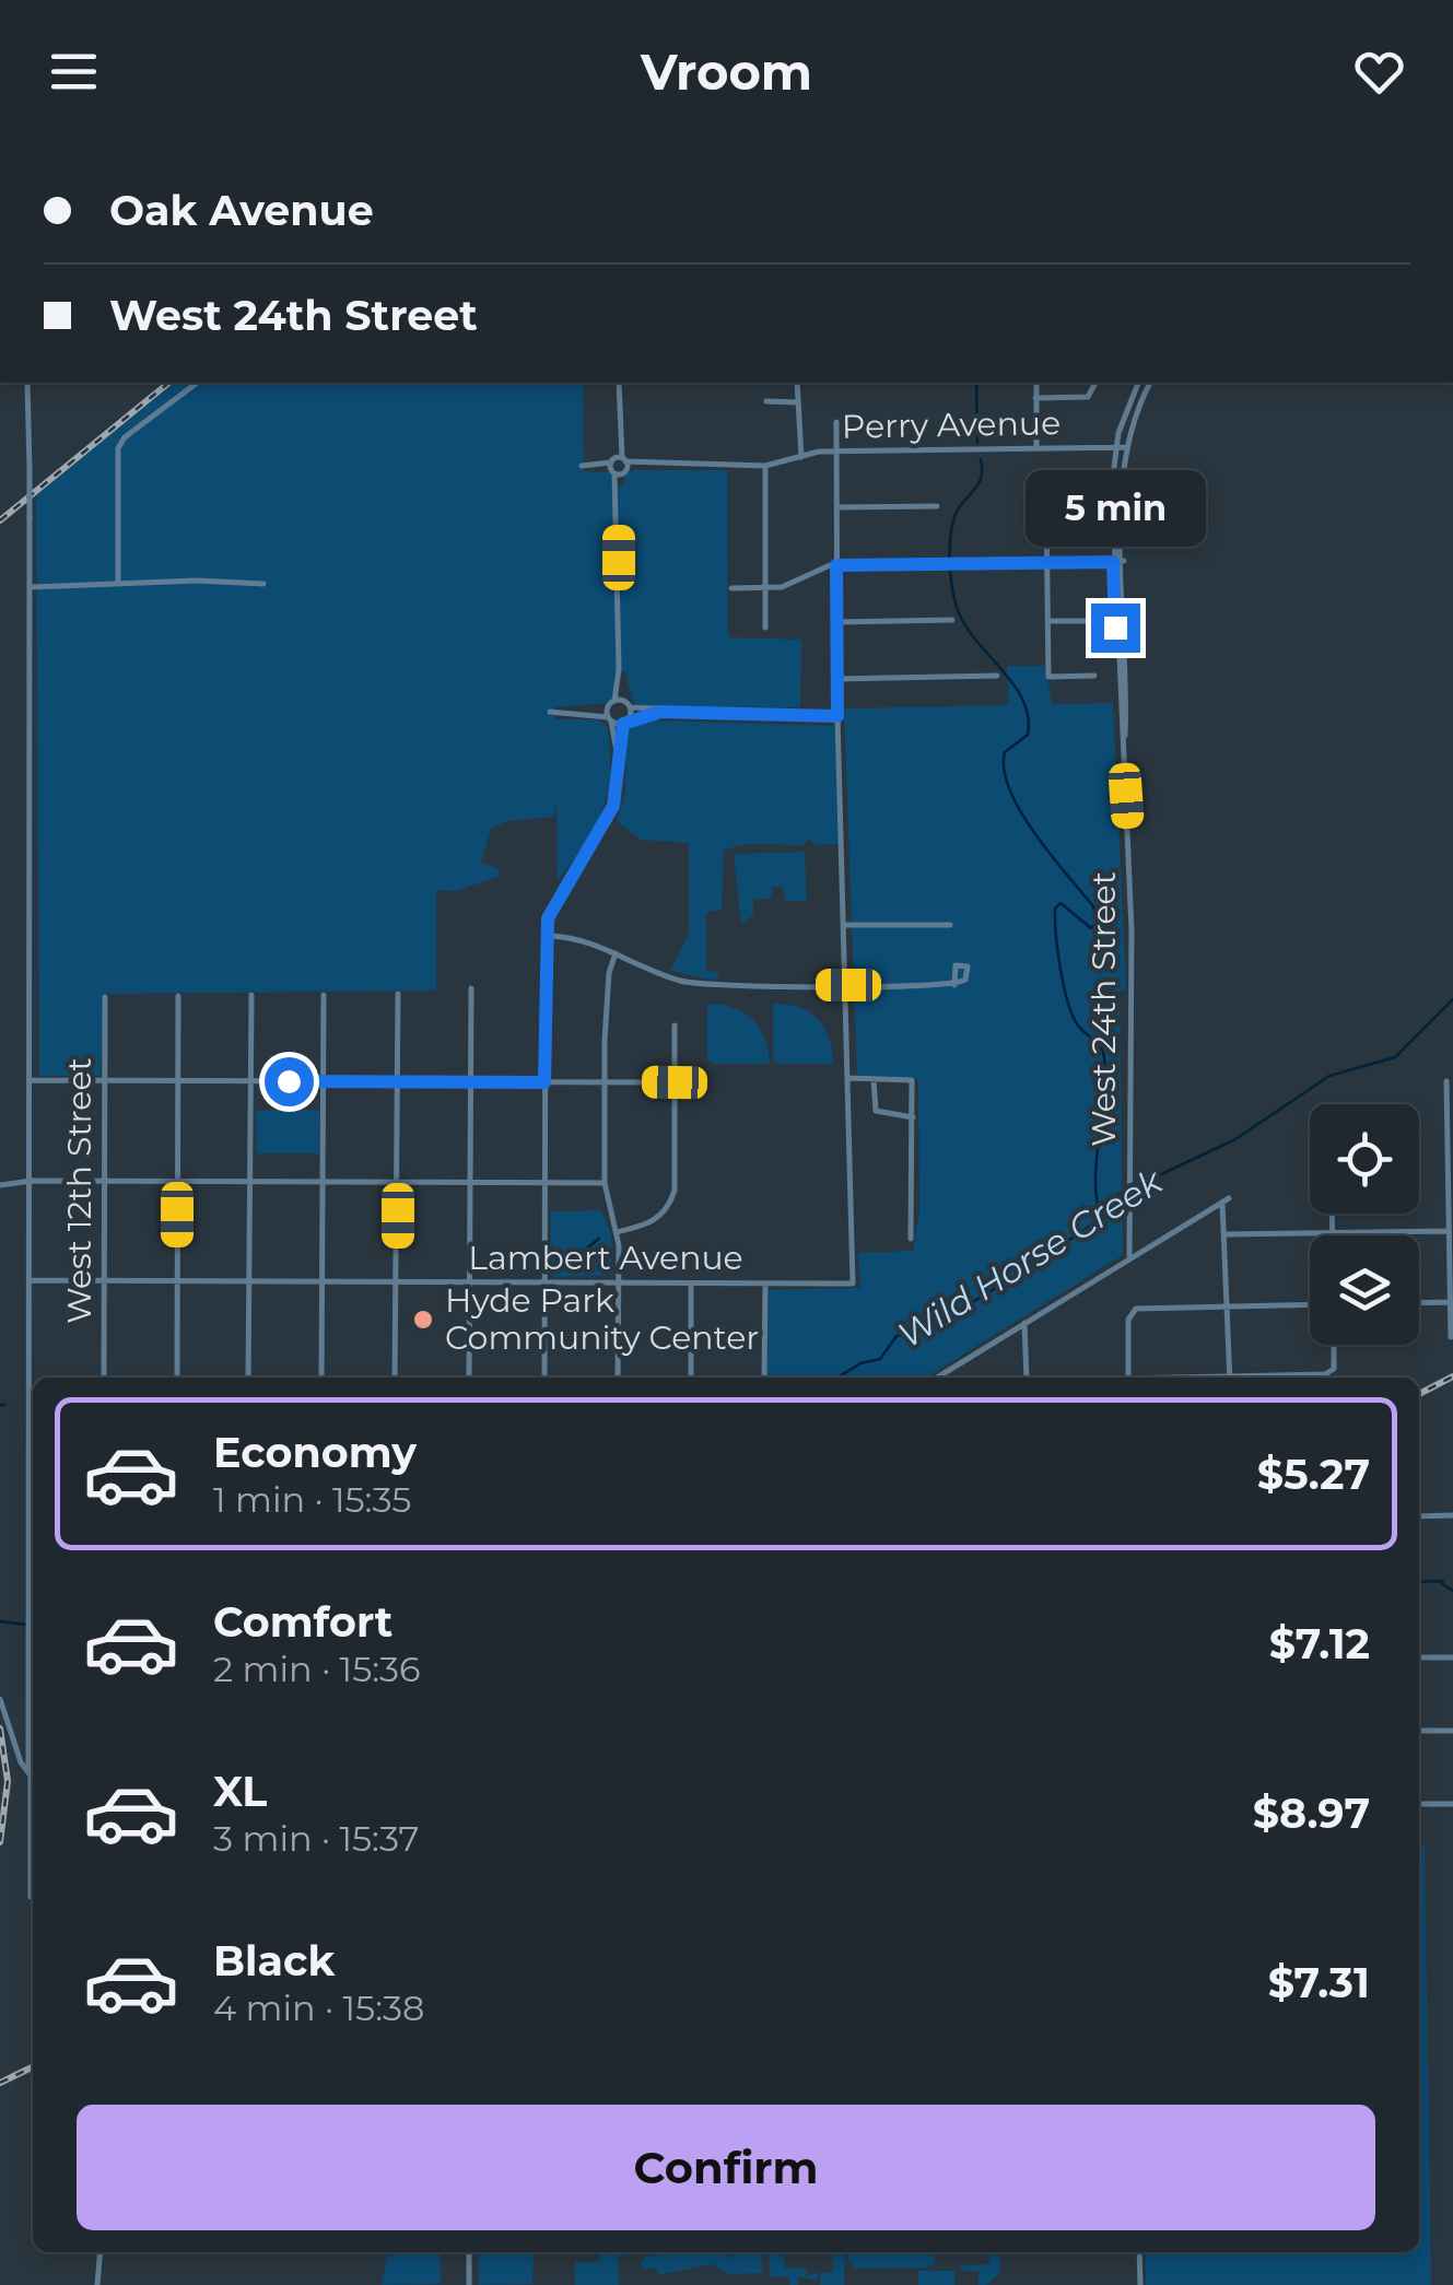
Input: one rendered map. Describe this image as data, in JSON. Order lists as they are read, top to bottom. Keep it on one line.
{"streets":{"street":["Perry Avenue","West 24th Street","West 12th Street","Lambert Avenue"]},"crossings":[["Perry Avenue","West 24th Street"],["West 12th Street","Lambert Avenue"]],"water":["Wild Horse Creek"],"places":["Hyde Park Community Center"],"page":{"header":"Vroom","banner":["Oak Avenue","West 24th Street"],"bubble":"5 min","list":[{"name":"Economy","note":"1 min · 15:35","value":"$5.27"},{"name":"Comfort","note":"2 min · 15:36","value":"$7.12"},{"name":"XL","note":"3 min · 15:37","value":"$8.97"},{"name":"Black","note":"4 min · 15:38","value":"$7.31"}],"buttons":"Confirm"}}
